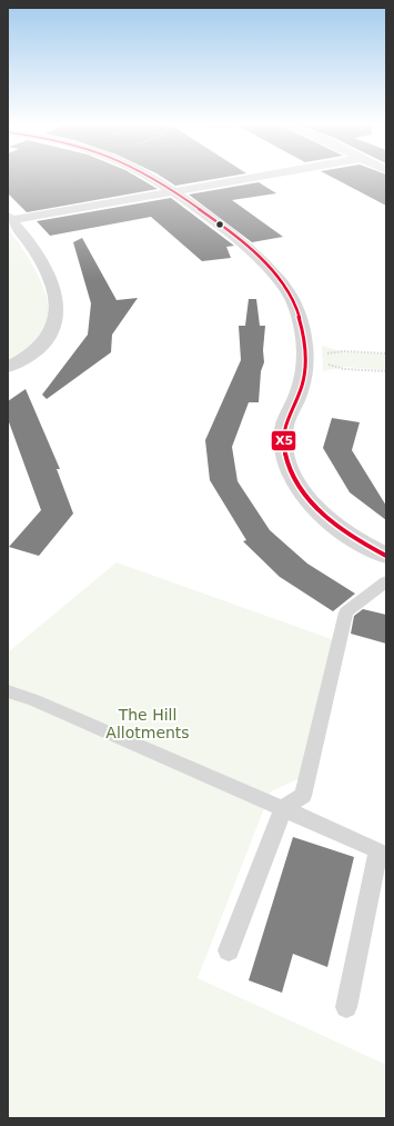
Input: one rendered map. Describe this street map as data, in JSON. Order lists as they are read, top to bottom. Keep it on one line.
{"parks":["The Hill Allotments"],"lines":["transit line X5"]}
